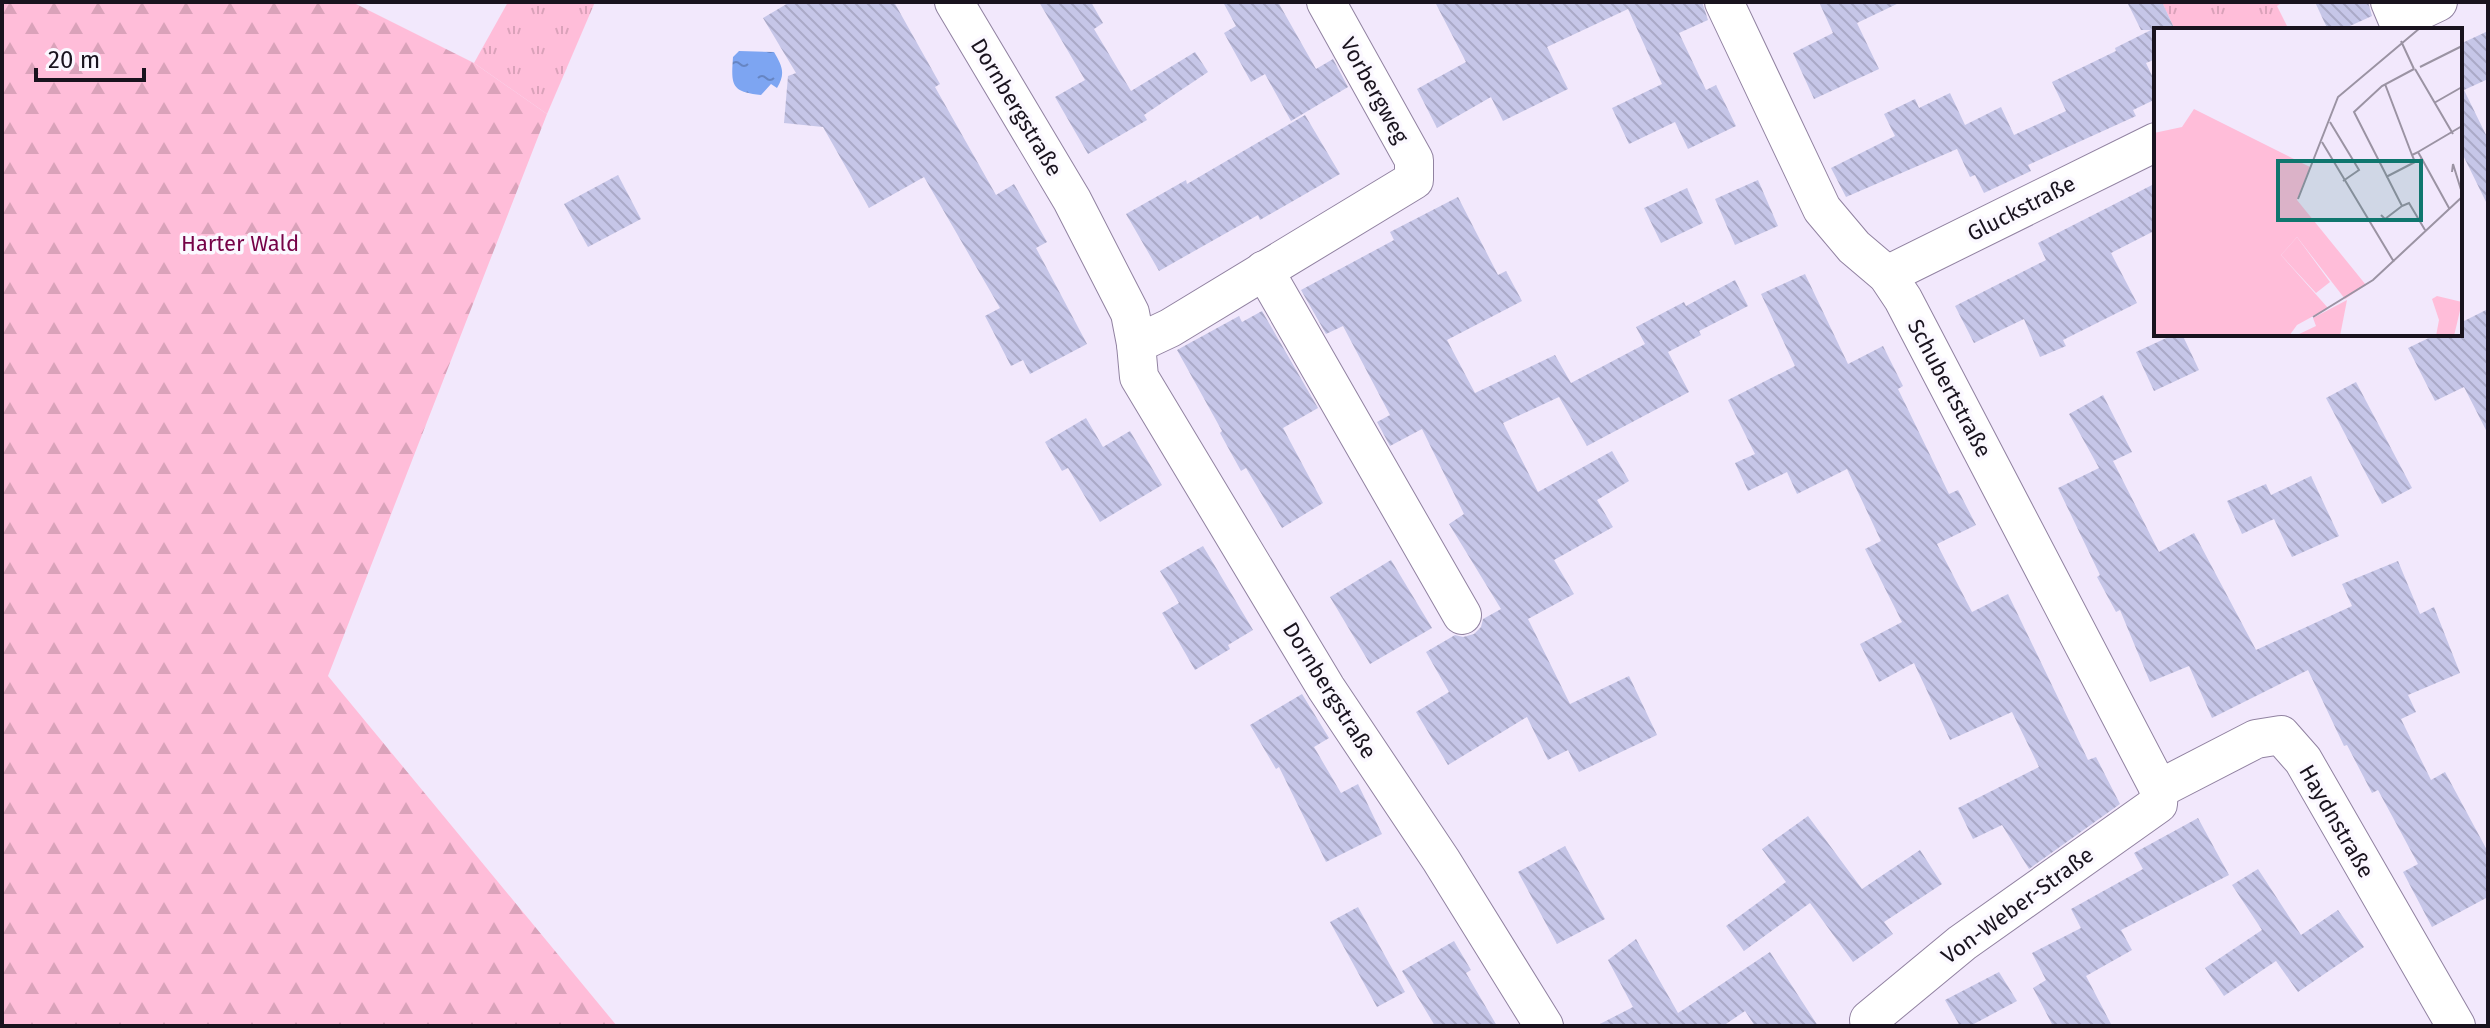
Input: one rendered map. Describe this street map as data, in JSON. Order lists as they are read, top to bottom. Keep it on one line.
{"streets":{"street":["Vorbergweg","Dornbergstraße","Gluckstraße","Schubertstraße","Haydnstraße","Von-Weber-Straße"]},"crossings":[["Gluckstraße","Schubertstraße"],["Schubertstraße","Haydnstraße"],["Schubertstraße","Von-Weber-Straße"],["Haydnstraße","Von-Weber-Straße"]],"parks":["Harter Wald"],"scale_bar":"20 m"}
